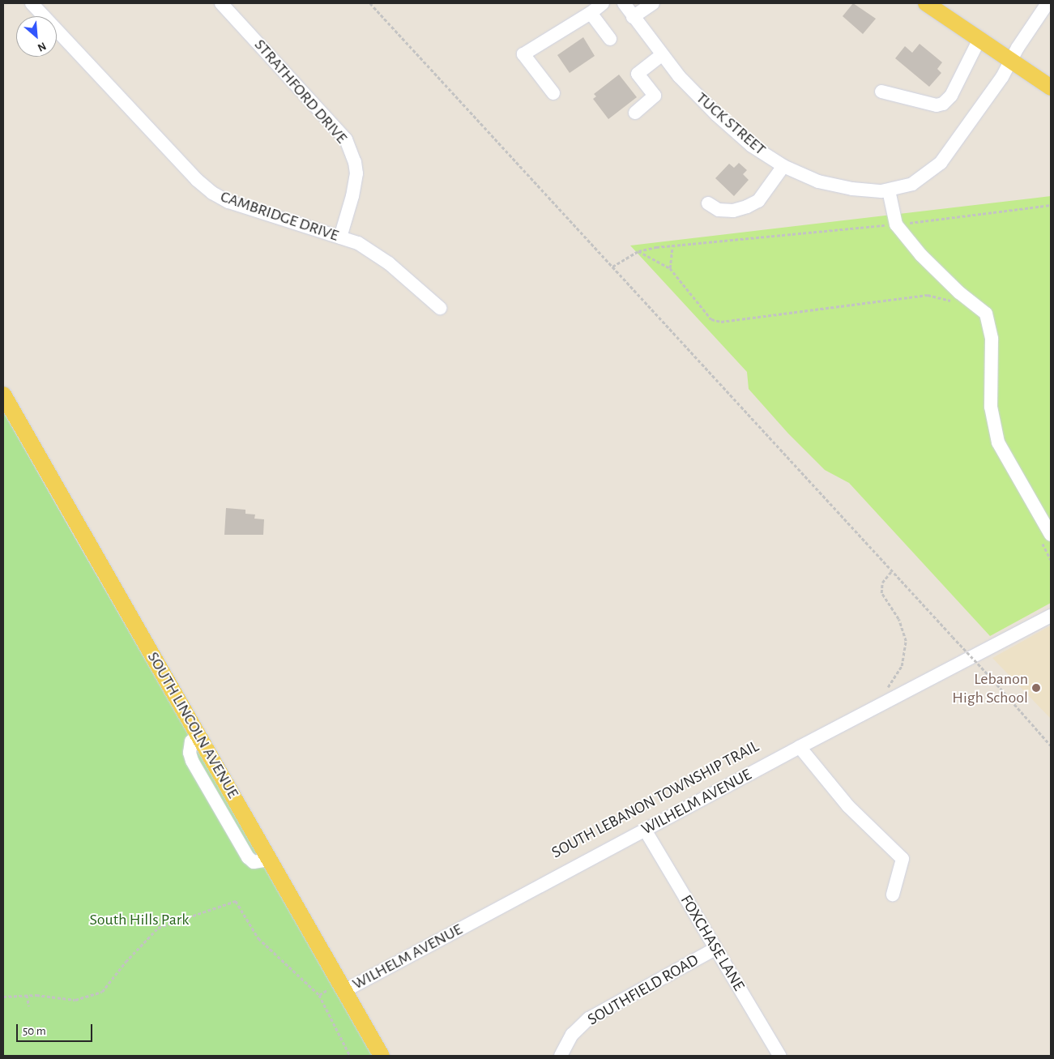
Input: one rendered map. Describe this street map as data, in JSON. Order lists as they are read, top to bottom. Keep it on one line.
{"streets":{"main road":["SOUTH LINCOLN AVENUE"],"street":["STRATHFORD DRIVE","TUCK STREET","CAMBRIDGE DRIVE","WILHELM AVENUE","FOXCHASE LANE","SOUTHFIELD ROAD"]},"crossings":[["STRATHFORD DRIVE","CAMBRIDGE DRIVE"],["SOUTH LINCOLN AVENUE","WILHELM AVENUE"],["WILHELM AVENUE","FOXCHASE LANE"],["FOXCHASE LANE","SOUTHFIELD ROAD"]],"parks":["South Hills Park"],"places":["Lebanon High School"],"scale_bar":"50 m","north":"bottom right"}
